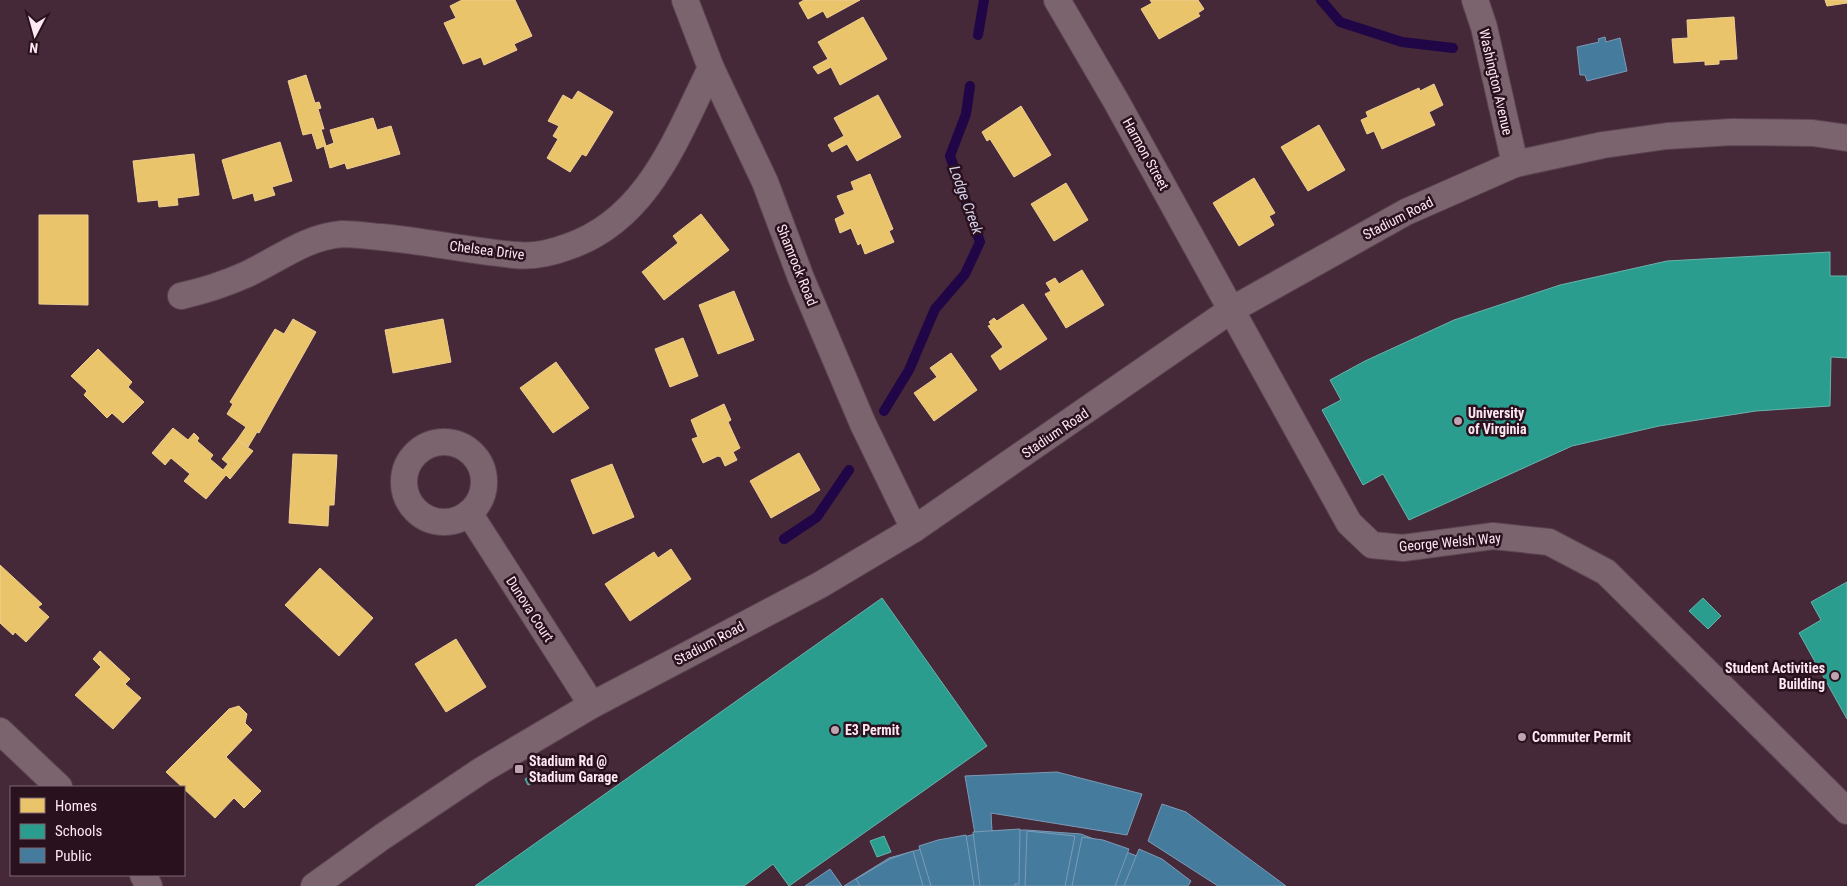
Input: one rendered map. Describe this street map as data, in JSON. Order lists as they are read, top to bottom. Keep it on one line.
{"streets":{"street":["Washington Avenue","Harmon Street","Stadium Road","Chelsea Drive","Shamrock Road","George Welsh Way","Dunova Court"]},"crossings":[["Washington Avenue","Stadium Road"],["Harmon Street","Stadium Road"],["Harmon Street","George Welsh Way"],["Stadium Road","Shamrock Road"],["Stadium Road","George Welsh Way"],["Stadium Road","Dunova Court"],["Chelsea Drive","Shamrock Road"]],"water":["Lodge Creek"],"places":{"other":["University of Virginia","Student Activities Building","E3 Permit","Commuter Permit"],"transit":["Stadium Rd @ Stadium Garage"]},"legend":["Homes","Schools","Public"],"north":"bottom"}
